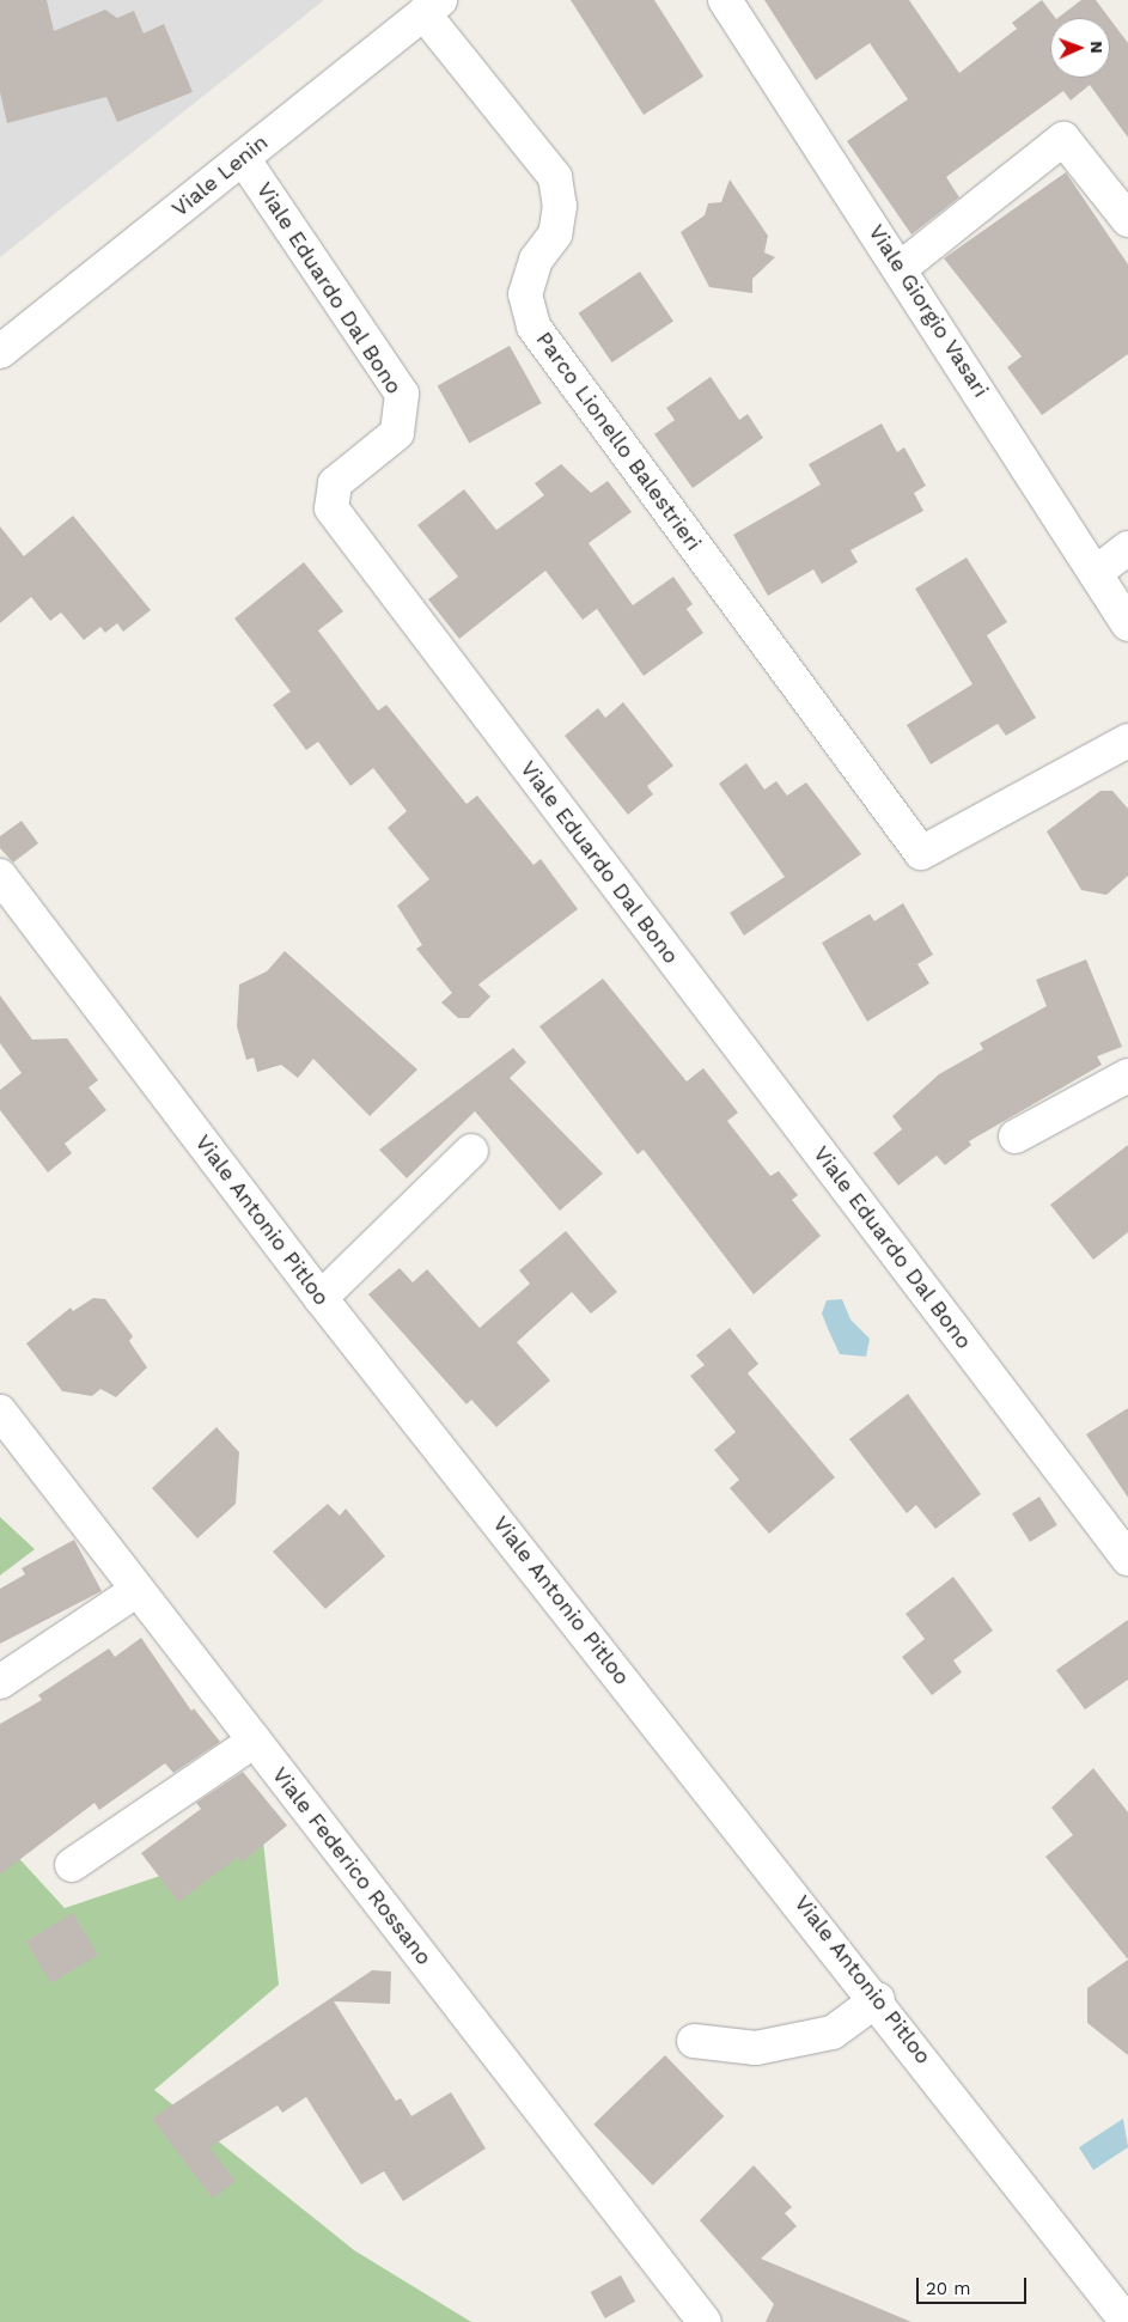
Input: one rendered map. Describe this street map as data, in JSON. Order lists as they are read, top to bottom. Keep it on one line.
{"streets":{"street":["Viale Lenin","Viale Eduardo Dal Bono","Viale Giorgio Vasari","Parco Lionello Balestrieri","Viale Antonio Pitloo","Viale Federico Rossano"]},"crossings":[["Viale Lenin","Viale Eduardo Dal Bono"],["Viale Lenin","Parco Lionello Balestrieri"]],"scale_bar":"20 m","north":"right"}
